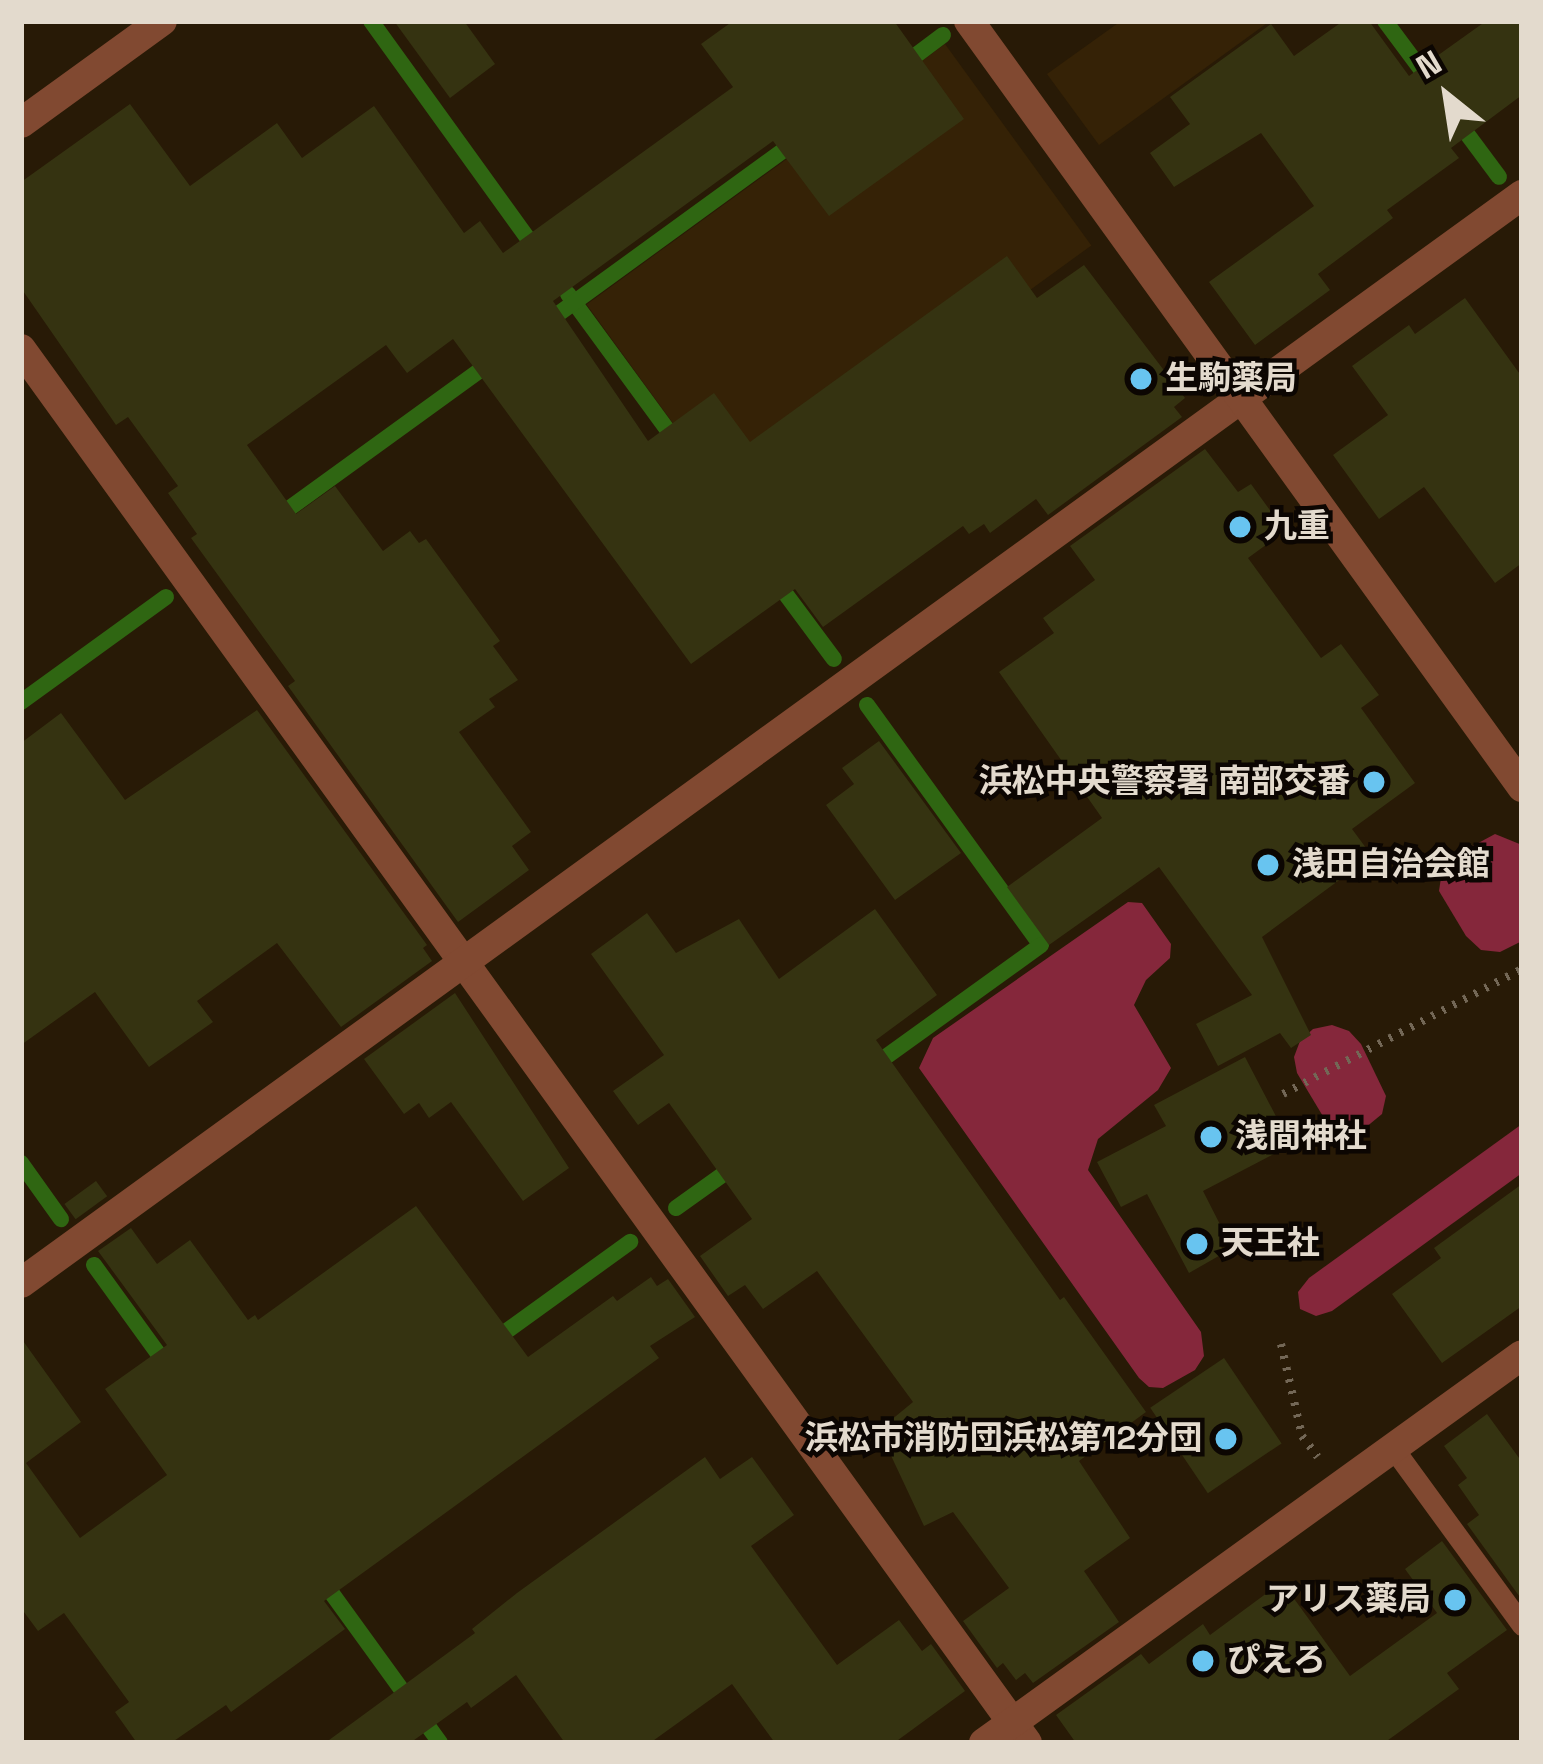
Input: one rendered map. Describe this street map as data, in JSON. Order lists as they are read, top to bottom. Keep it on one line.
{"places":["生駒薬局","九重","浜松中央警察署 南部交番","浅田自治会館","浅間神社","天王社","浜松市消防団浜松第12分団","アリス薬局","ぴえろ"],"north":"top left"}
